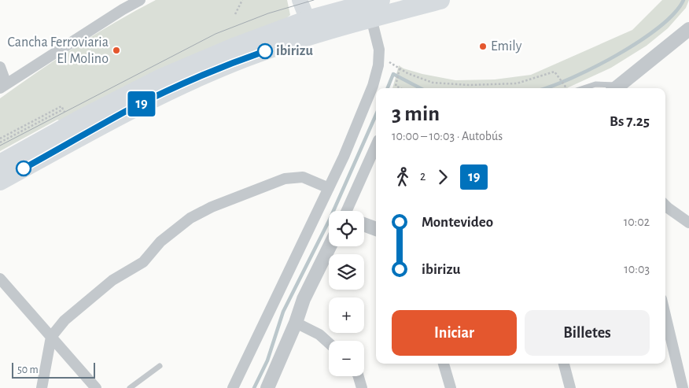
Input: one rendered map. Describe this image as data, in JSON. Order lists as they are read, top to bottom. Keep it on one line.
{"places":["Emily","Cancha Ferroviaria El Molino","ibirizu"],"lines":["bus line 19"],"scale_bar":"50 m","page":{"on_map":"19","heading":["3 min","10:00 – 10:03 · Autobús","Bs 7.25"],"legs":["2","19"],"list":[{"name":"Montevideo","value":"10:02"},{"name":"ibirizu","value":"10:03"}],"map_buttons":["+","−"],"buttons":["Iniciar","Billetes"],"scale":"50 m"}}
